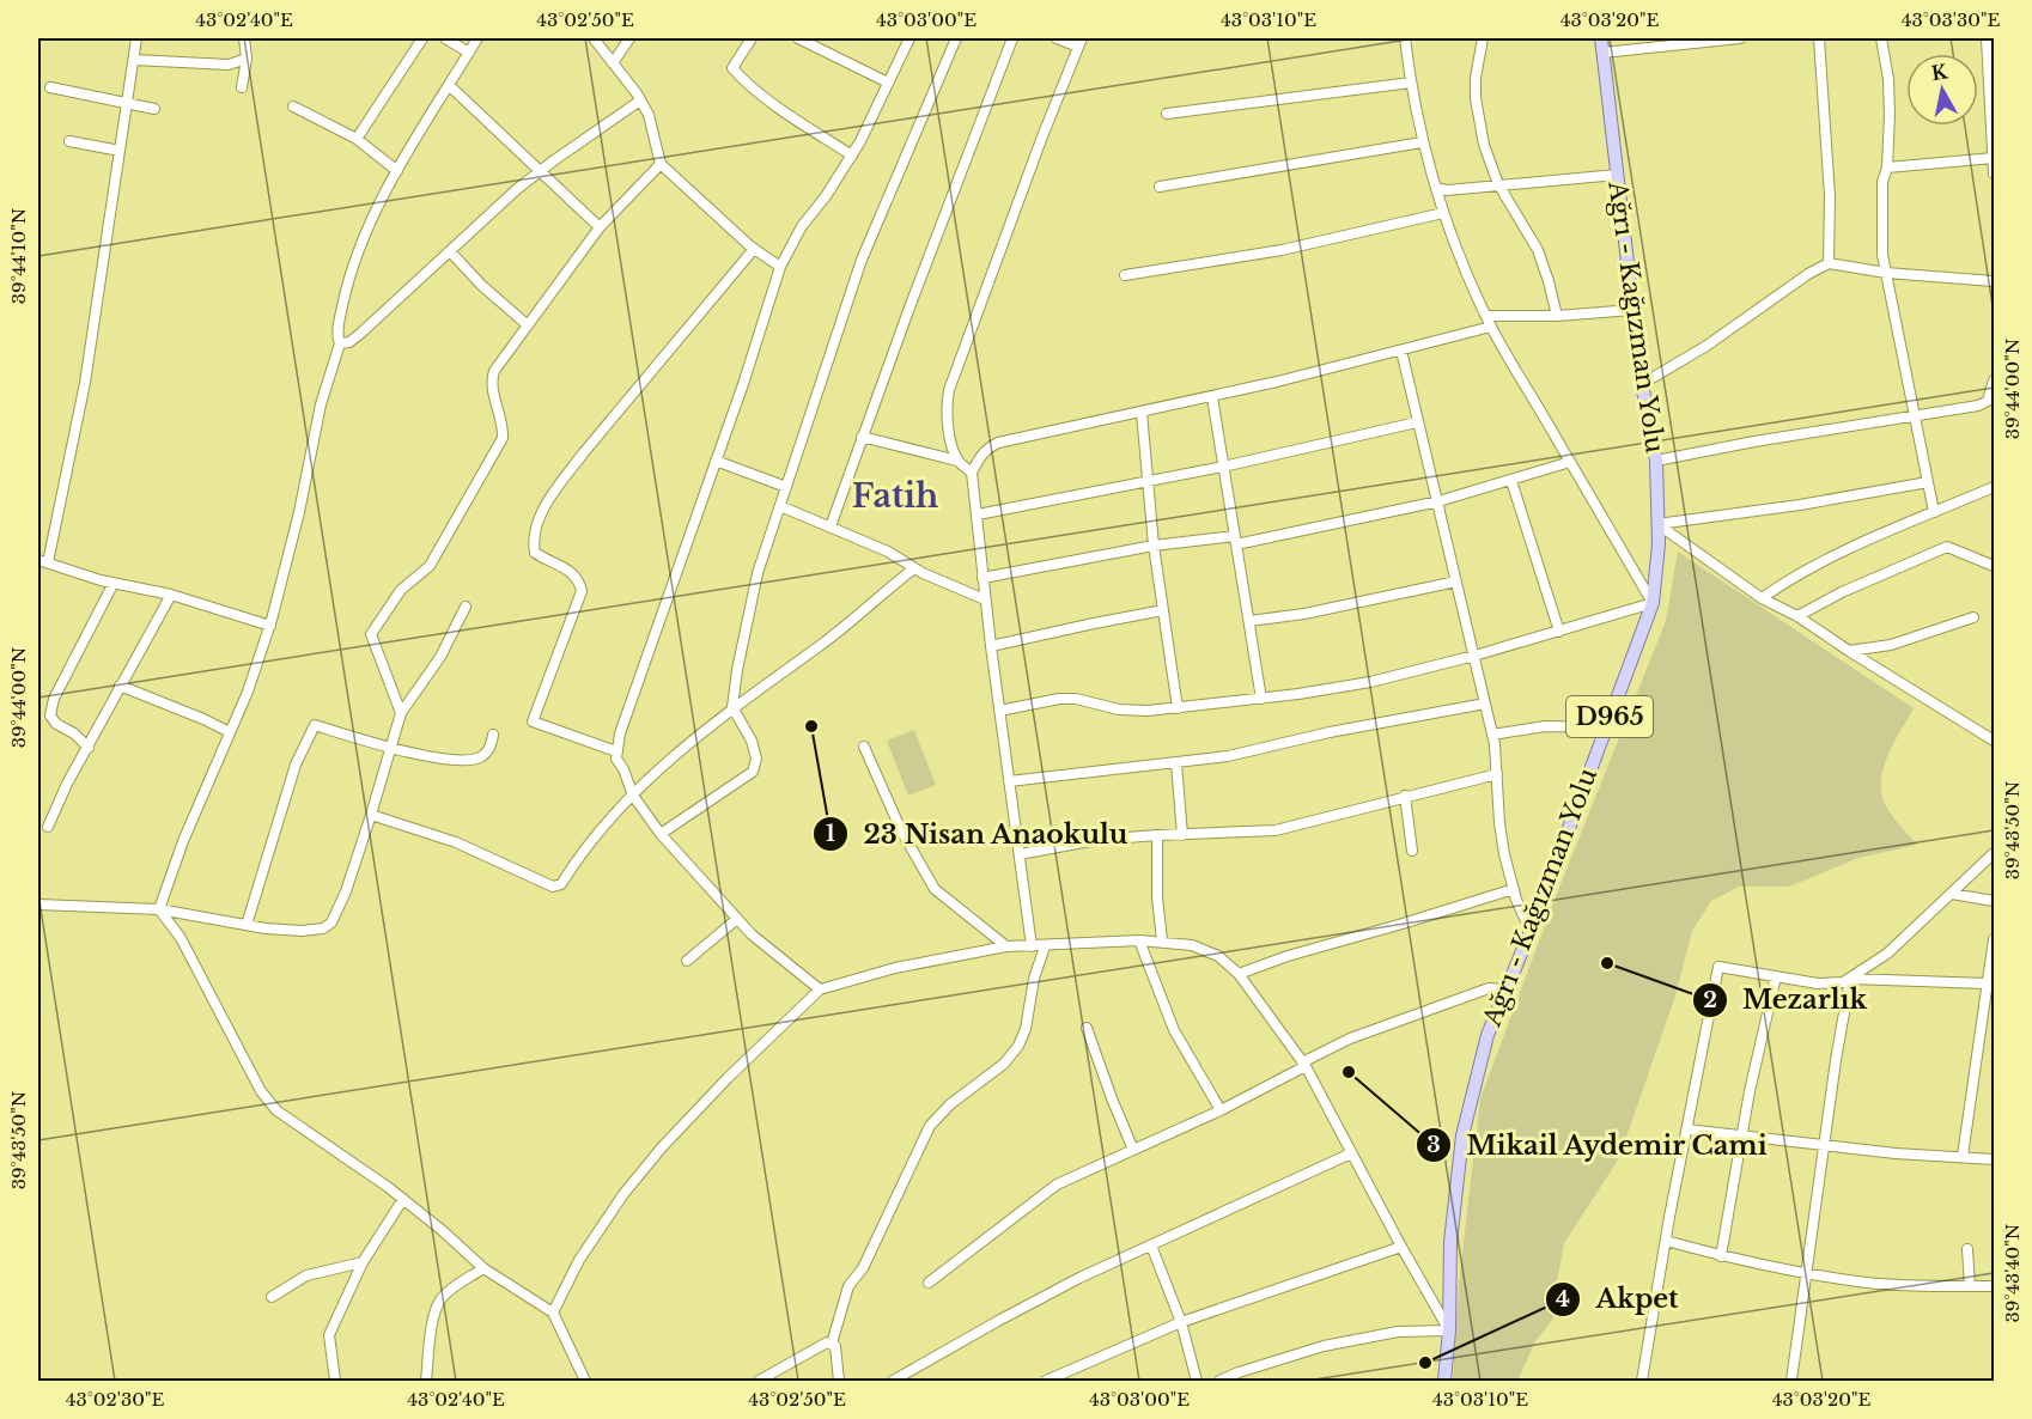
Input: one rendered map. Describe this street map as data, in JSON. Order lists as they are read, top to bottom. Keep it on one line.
{"streets":{"main road":["Ağrı - Kağızman Yolu","D965"]},"districts":["Fatih"],"places":["23 Nisan Anaokulu","Mezarlık","Mikail Aydemir Cami","Akpet"],"north":"top","coordinates":["43°02'40\"E","43°02'50\"E","43°03'00\"E","43°03'10\"E","43°03'20\"E","43°03'30\"E","39°44'10\"N","39°44'00\"N","39°43'50\"N","39°43'40\"N","43°02'30\"E"]}
